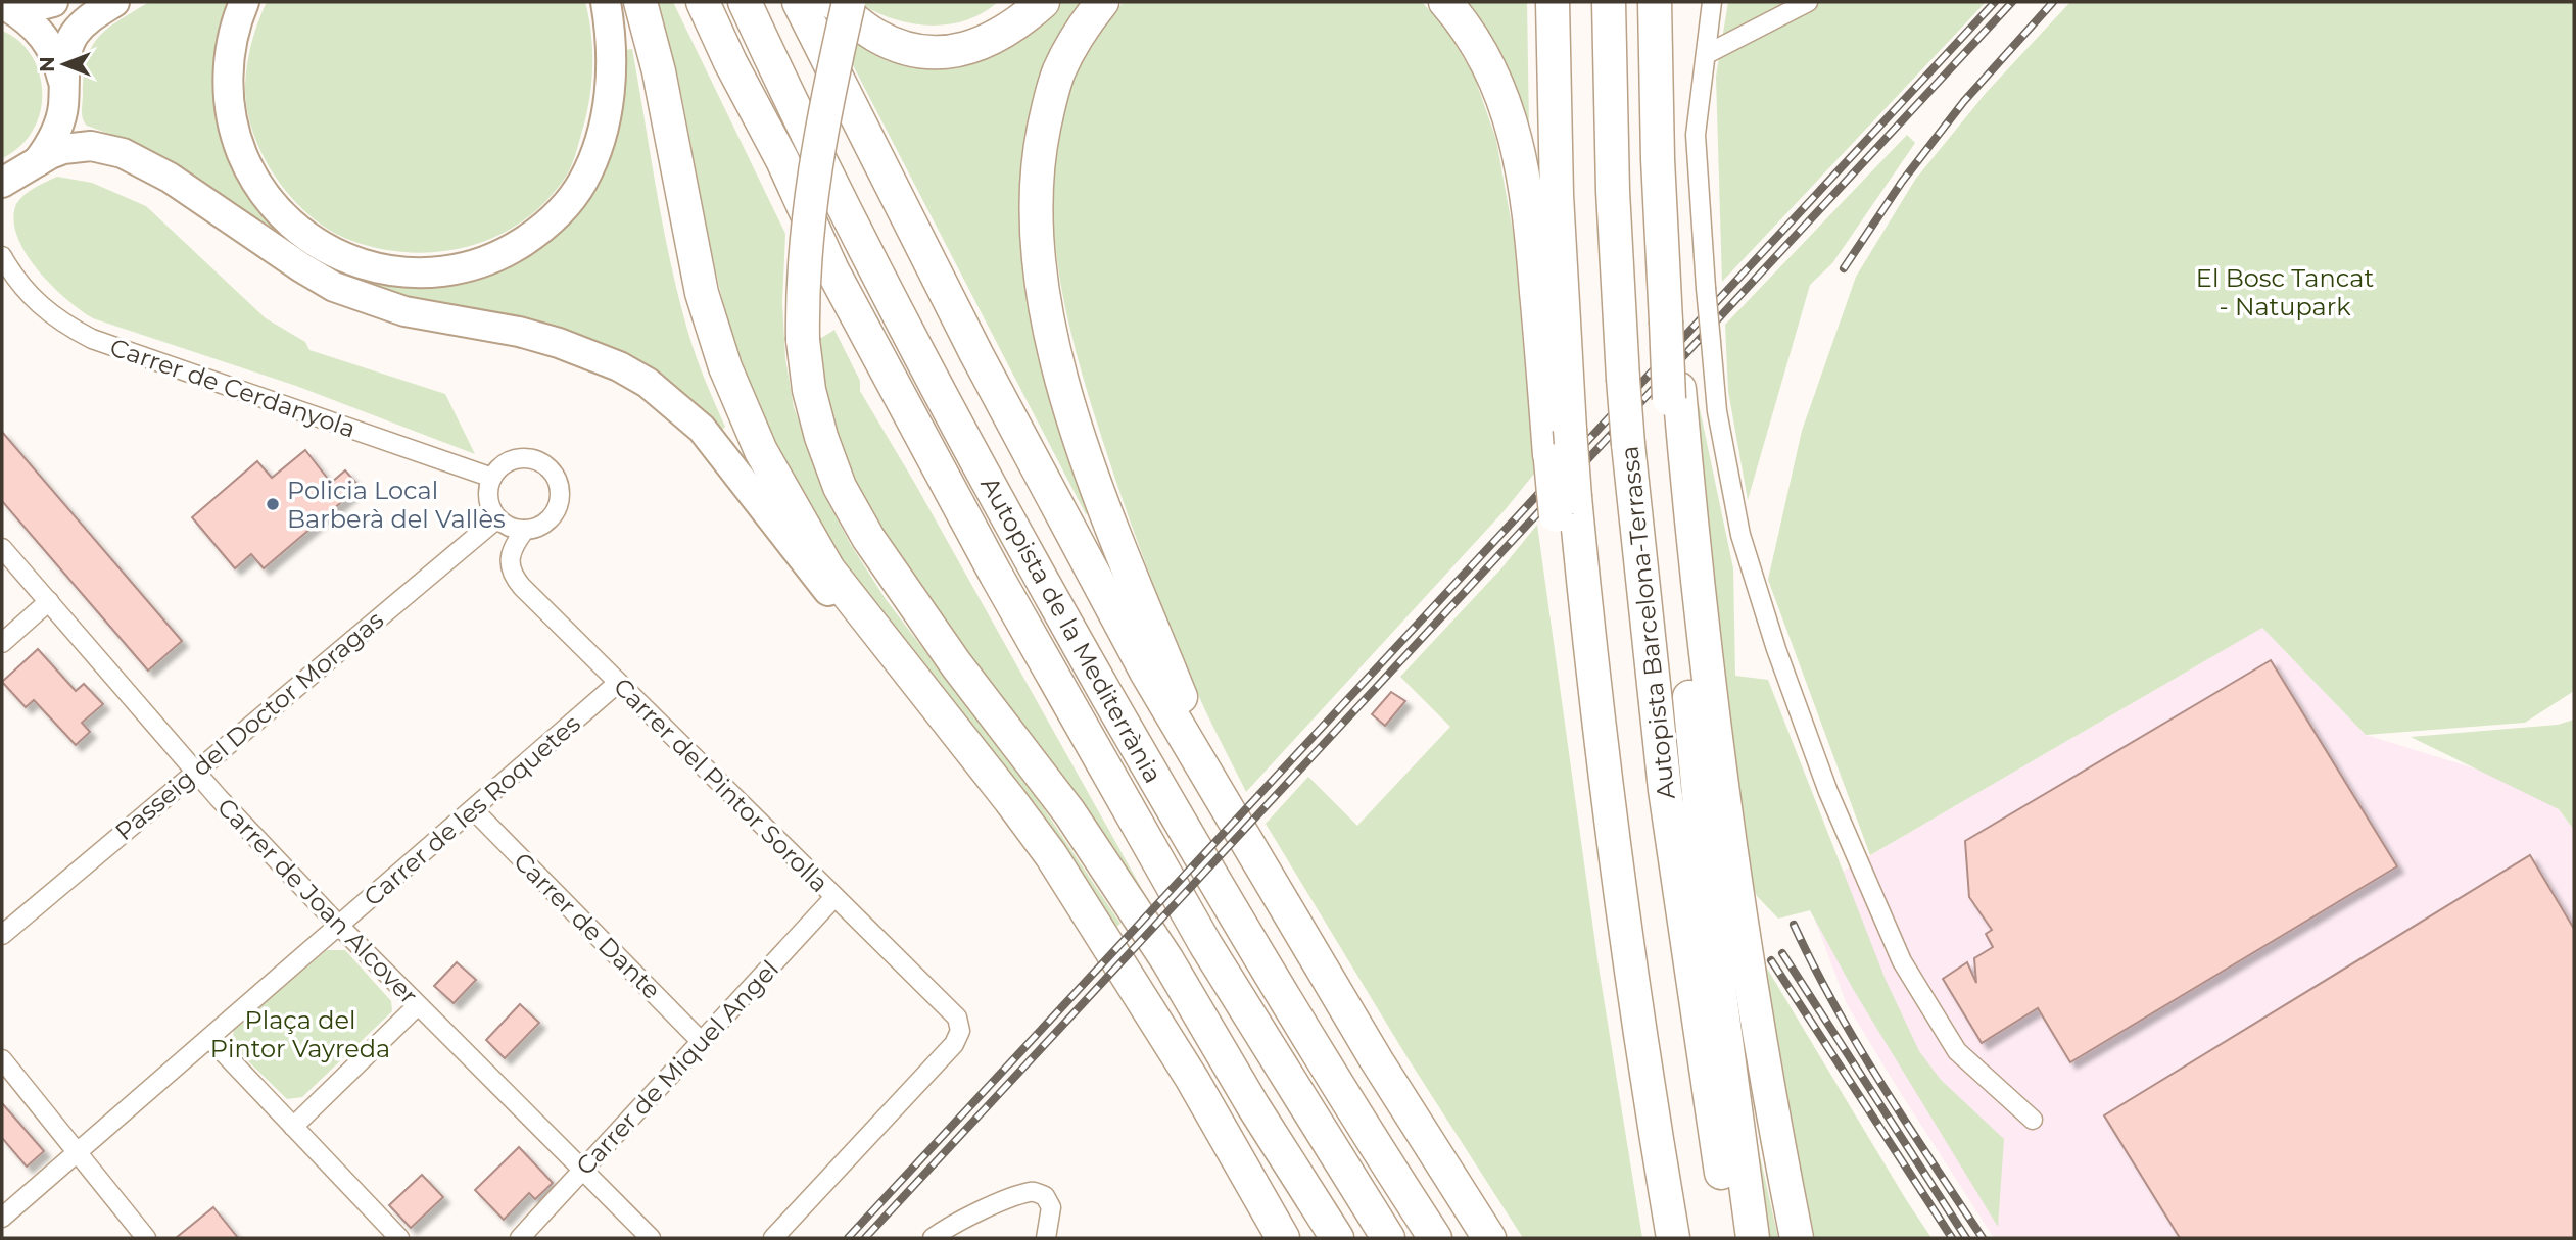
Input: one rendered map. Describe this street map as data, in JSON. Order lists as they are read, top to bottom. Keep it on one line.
{"streets":{"highway":["Autopista Barcelona-Terrassa","Autopista de la Mediterrània"],"street":["Carrer de Cerdanyola","Passeig del Doctor Moragas","Carrer del Pintor Sorolla","Carrer de les Roquetes","Carrer de Joan Alcover","Carrer de Dante","Carrer de Miquel Angel"]},"crossings":[["Carrer de Cerdanyola","Passeig del Doctor Moragas"],["Carrer de Cerdanyola","Carrer del Pintor Sorolla"],["Passeig del Doctor Moragas","Carrer del Pintor Sorolla"],["Passeig del Doctor Moragas","Carrer de Joan Alcover"],["Carrer del Pintor Sorolla","Carrer de les Roquetes"],["Carrer del Pintor Sorolla","Carrer de Miquel Angel"],["Carrer de les Roquetes","Carrer de Joan Alcover"],["Carrer de les Roquetes","Carrer de Dante"],["Carrer de Joan Alcover","Carrer de Miquel Angel"],["Carrer de Dante","Carrer de Miquel Angel"]],"parks":["El Bosc Tancat - Natupark","Plaça del Pintor Vayreda"],"places":["Policia Local Barberà del Vallès"],"north":"left"}
